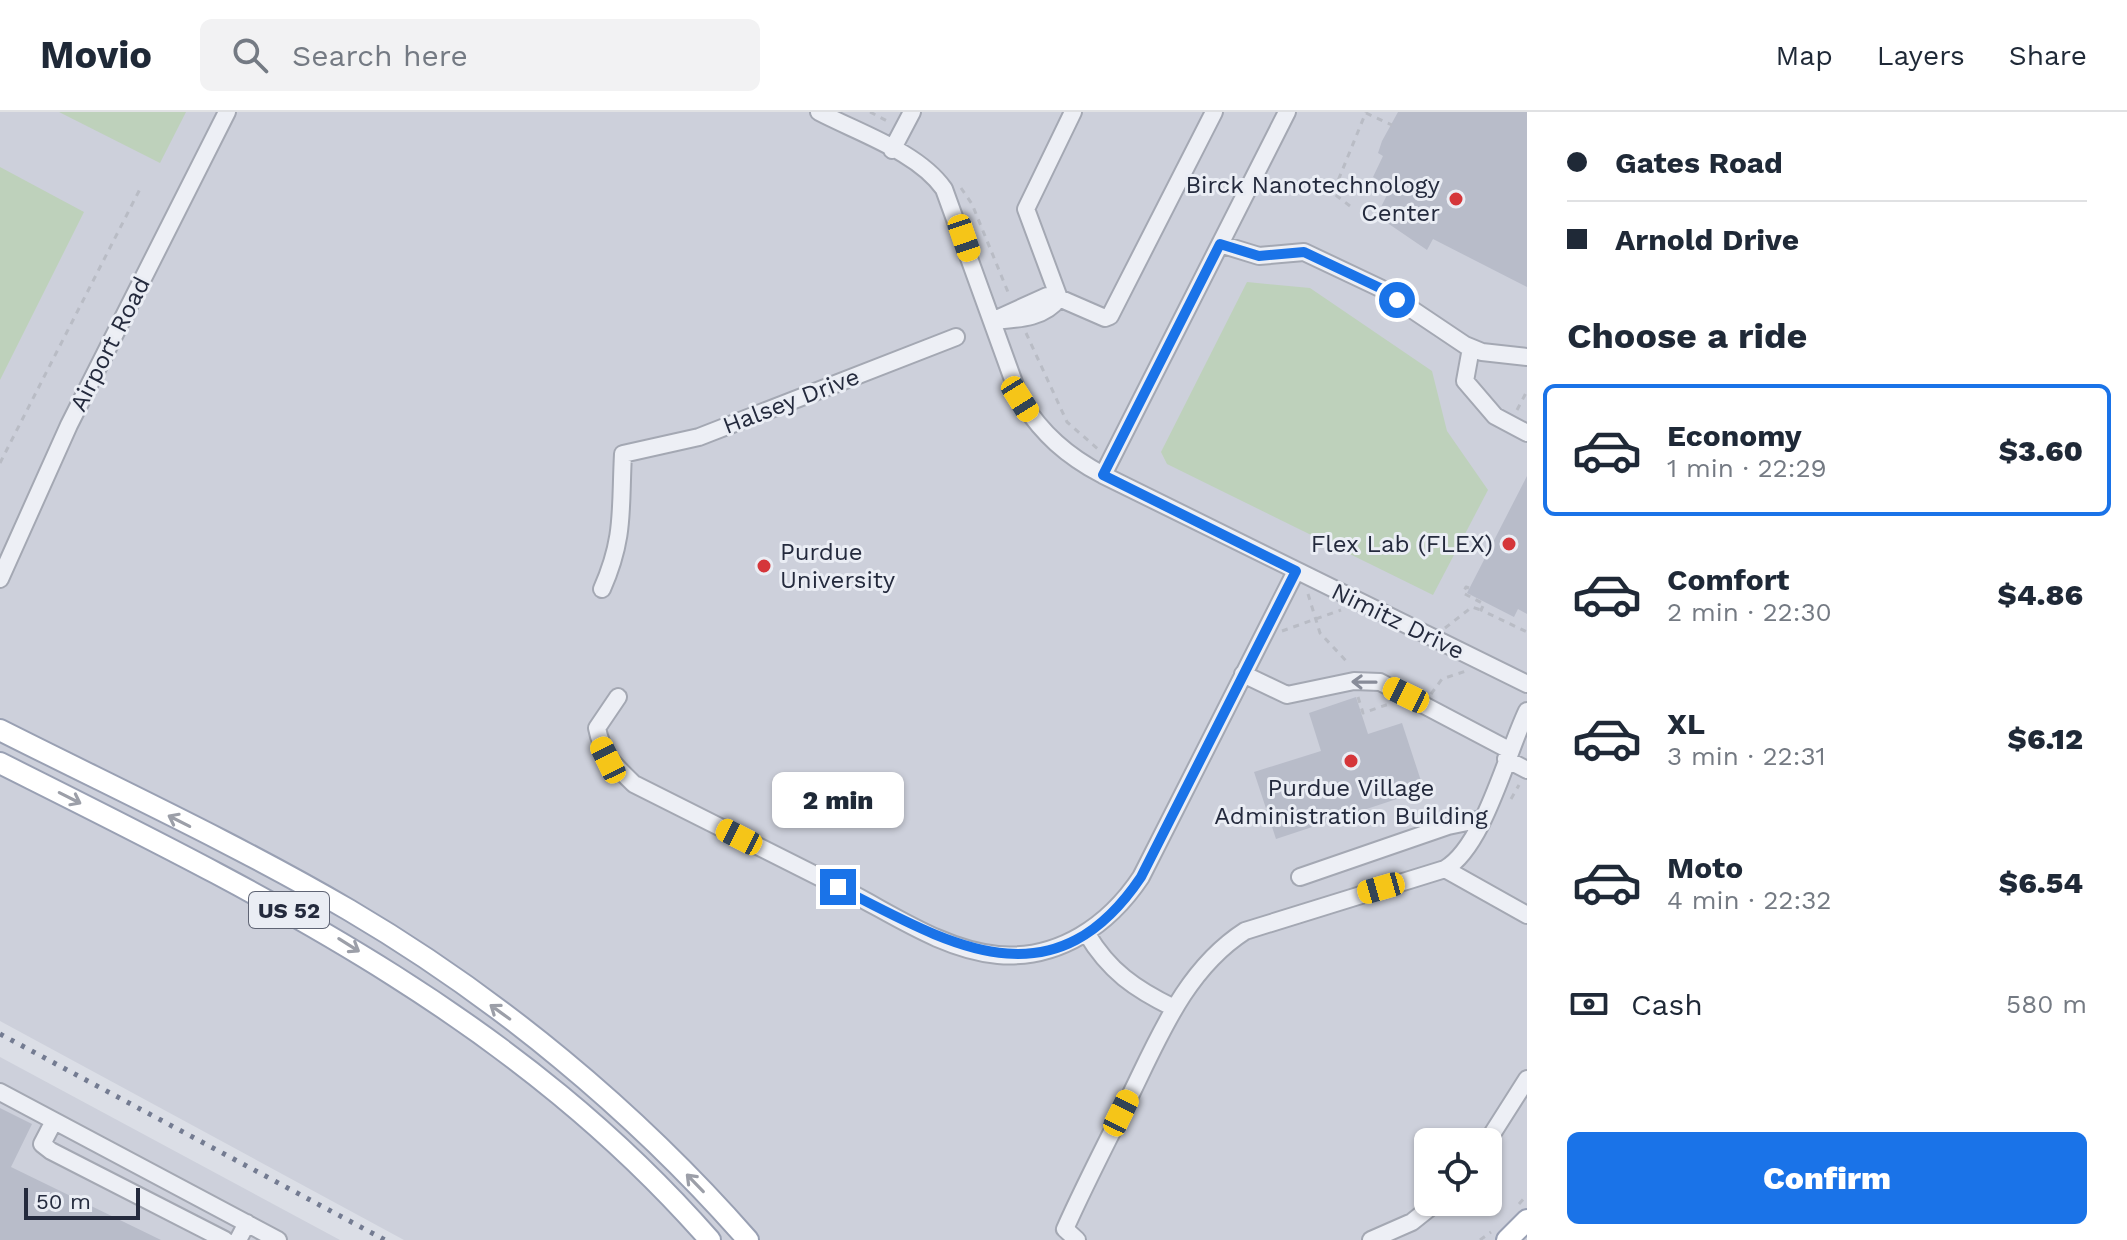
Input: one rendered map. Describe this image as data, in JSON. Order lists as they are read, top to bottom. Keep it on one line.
{"streets":{"main road":["US 52"],"street":["Airport Road","Halsey Drive","Nimitz Drive"]},"places":["Birck Nanotechnology Center","Flex Lab (FLEX)","Purdue University","Purdue Village Administration Building"],"scale_bar":"50 m","page":{"header":"Movio","search":"Search here","nav":["Map","Layers","Share"],"banner":["Gates Road","Arnold Drive"],"heading":"Choose a ride","list":[{"name":"Economy","note":"1 min · 22:29","value":"$3.60"},{"name":"Comfort","note":"2 min · 22:30","value":"$4.86"},{"name":"XL","note":"3 min · 22:31","value":"$6.12"},{"name":"Moto","note":"4 min · 22:32","value":"$6.54"}],"bubble":"2 min","pay":["Cash","580 m"],"buttons":"Confirm","scale":"50 m"}}
